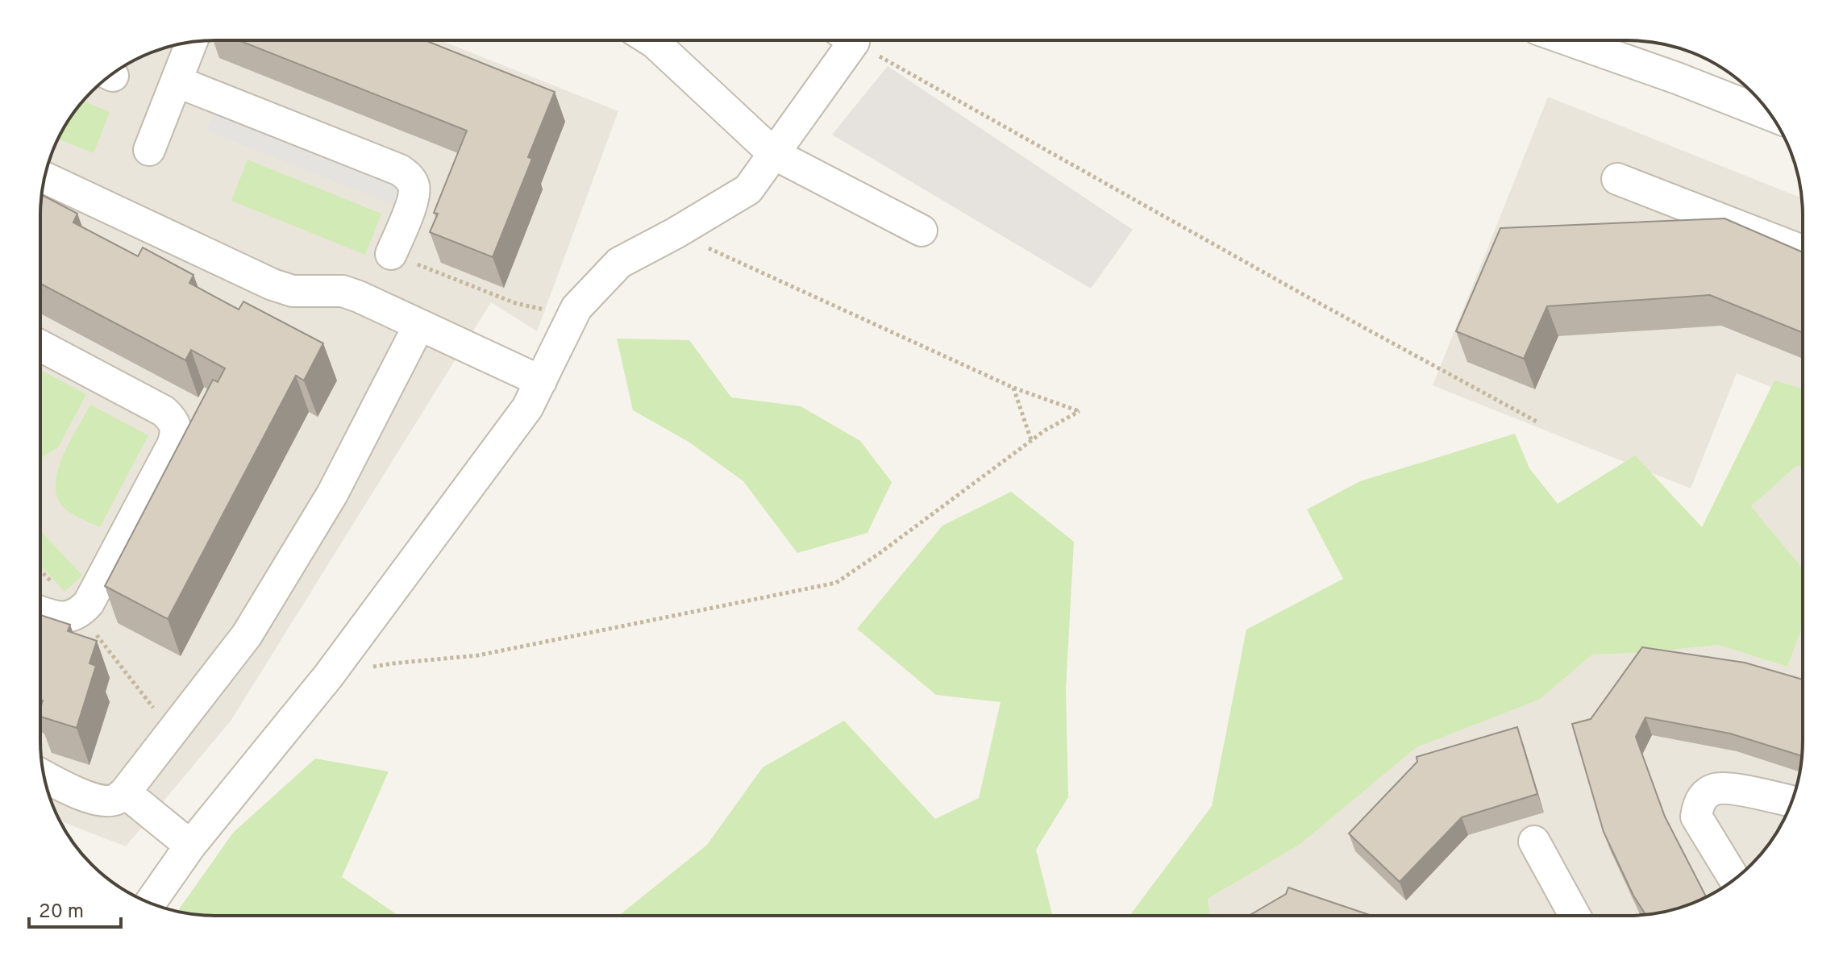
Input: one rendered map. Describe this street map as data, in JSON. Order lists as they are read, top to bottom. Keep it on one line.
{"scale_bar":"20 m"}
